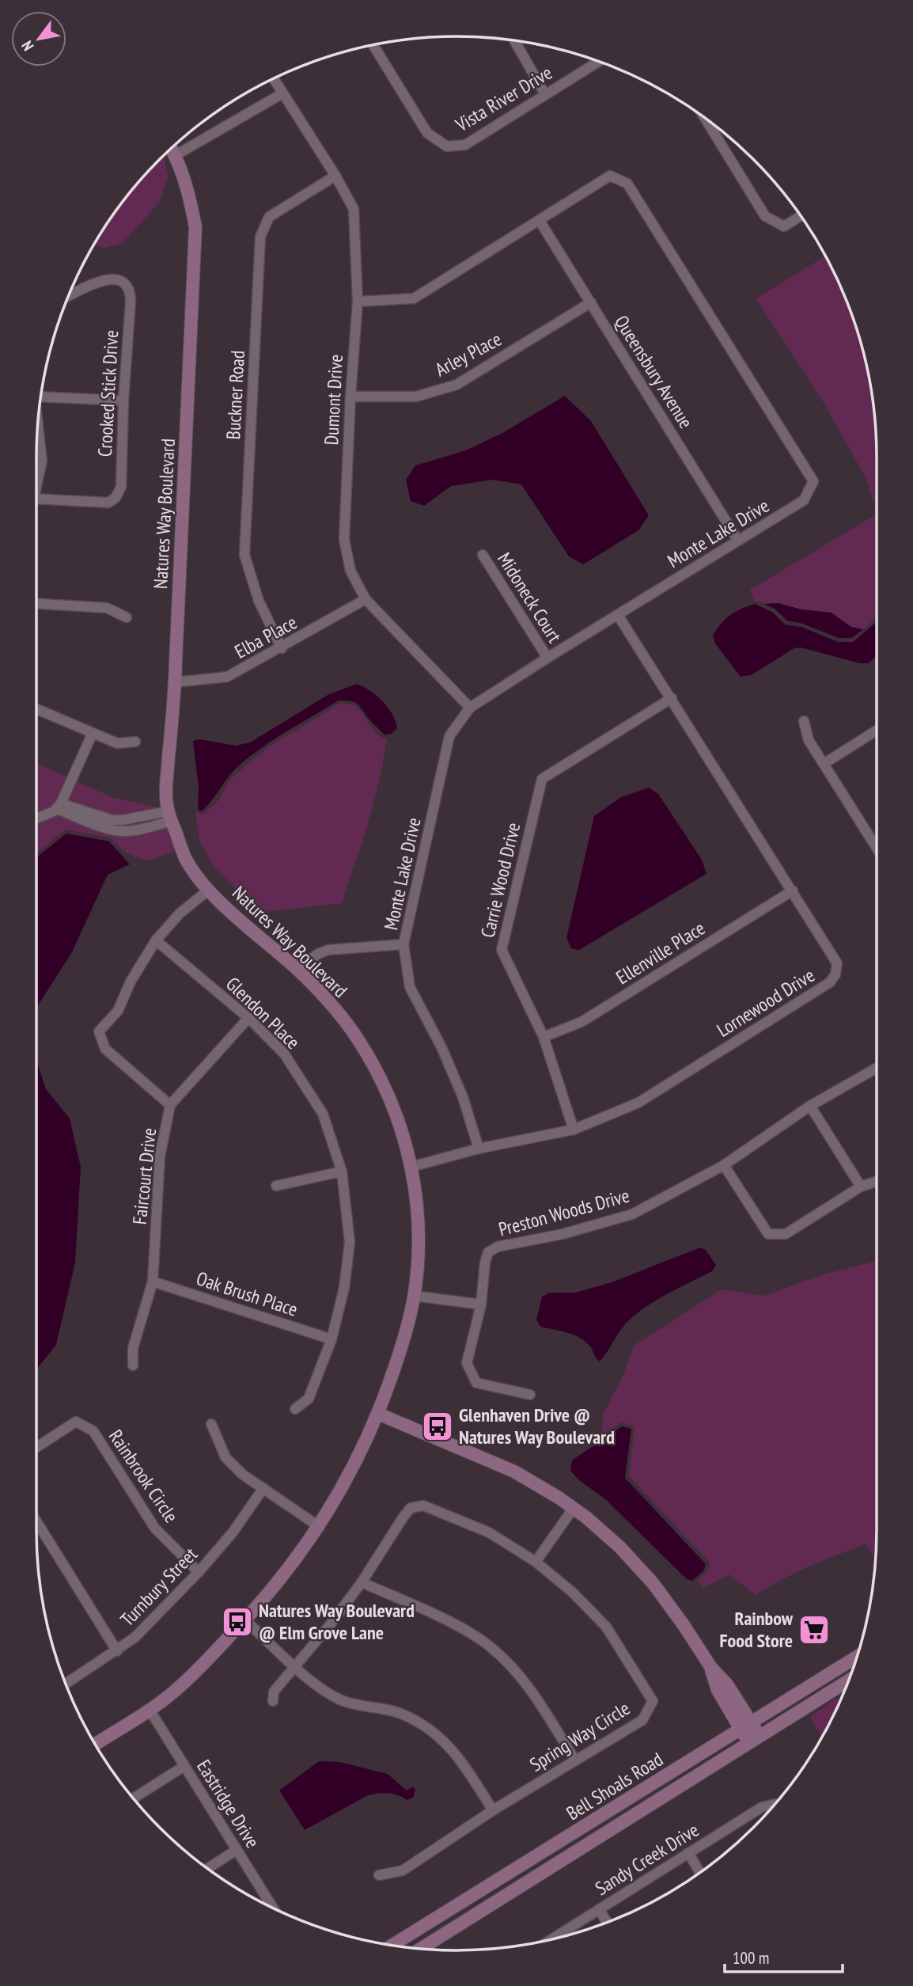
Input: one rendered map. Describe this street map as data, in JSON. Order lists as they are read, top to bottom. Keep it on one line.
{"streets":{"street":["Vista River Drive","Arley Place","Queensbury Avenue","Crooked Stick Drive","Buckner Road","Dumont Drive","Natures Way Boulevard","Monte Lake Drive","Midoneck Court","Elba Place","Carrie Wood Drive","Ellenville Place","Lornewood Drive","Glendon Place","Faircourt Drive","Preston Woods Drive","Oak Brush Place","Rainbrook Circle","Turnbury Street","Spring Way Circle","Bell Shoals Road","Eastridge Drive","Sandy Creek Drive"]},"crossings":[["Arley Place","Queensbury Avenue"],["Arley Place","Dumont Drive"],["Queensbury Avenue","Monte Lake Drive"],["Buckner Road","Dumont Drive"],["Buckner Road","Elba Place"],["Dumont Drive","Monte Lake Drive"],["Dumont Drive","Elba Place"],["Natures Way Boulevard","Elba Place"],["Natures Way Boulevard","Lornewood Drive"],["Natures Way Boulevard","Eastridge Drive"],["Monte Lake Drive","Midoneck Court"],["Monte Lake Drive","Lornewood Drive"],["Carrie Wood Drive","Ellenville Place"],["Carrie Wood Drive","Lornewood Drive"],["Ellenville Place","Lornewood Drive"],["Glendon Place","Faircourt Drive"],["Glendon Place","Oak Brush Place"],["Faircourt Drive","Oak Brush Place"],["Rainbrook Circle","Turnbury Street"]],"places":{"bus stop":["Glenhaven Drive @ Natures Way Boulevard","Natures Way Boulevard @ Elm Grove Lane"],"supermarket":["Rainbow Food Store"]},"scale_bar":"100 m","north":"bottom left"}
